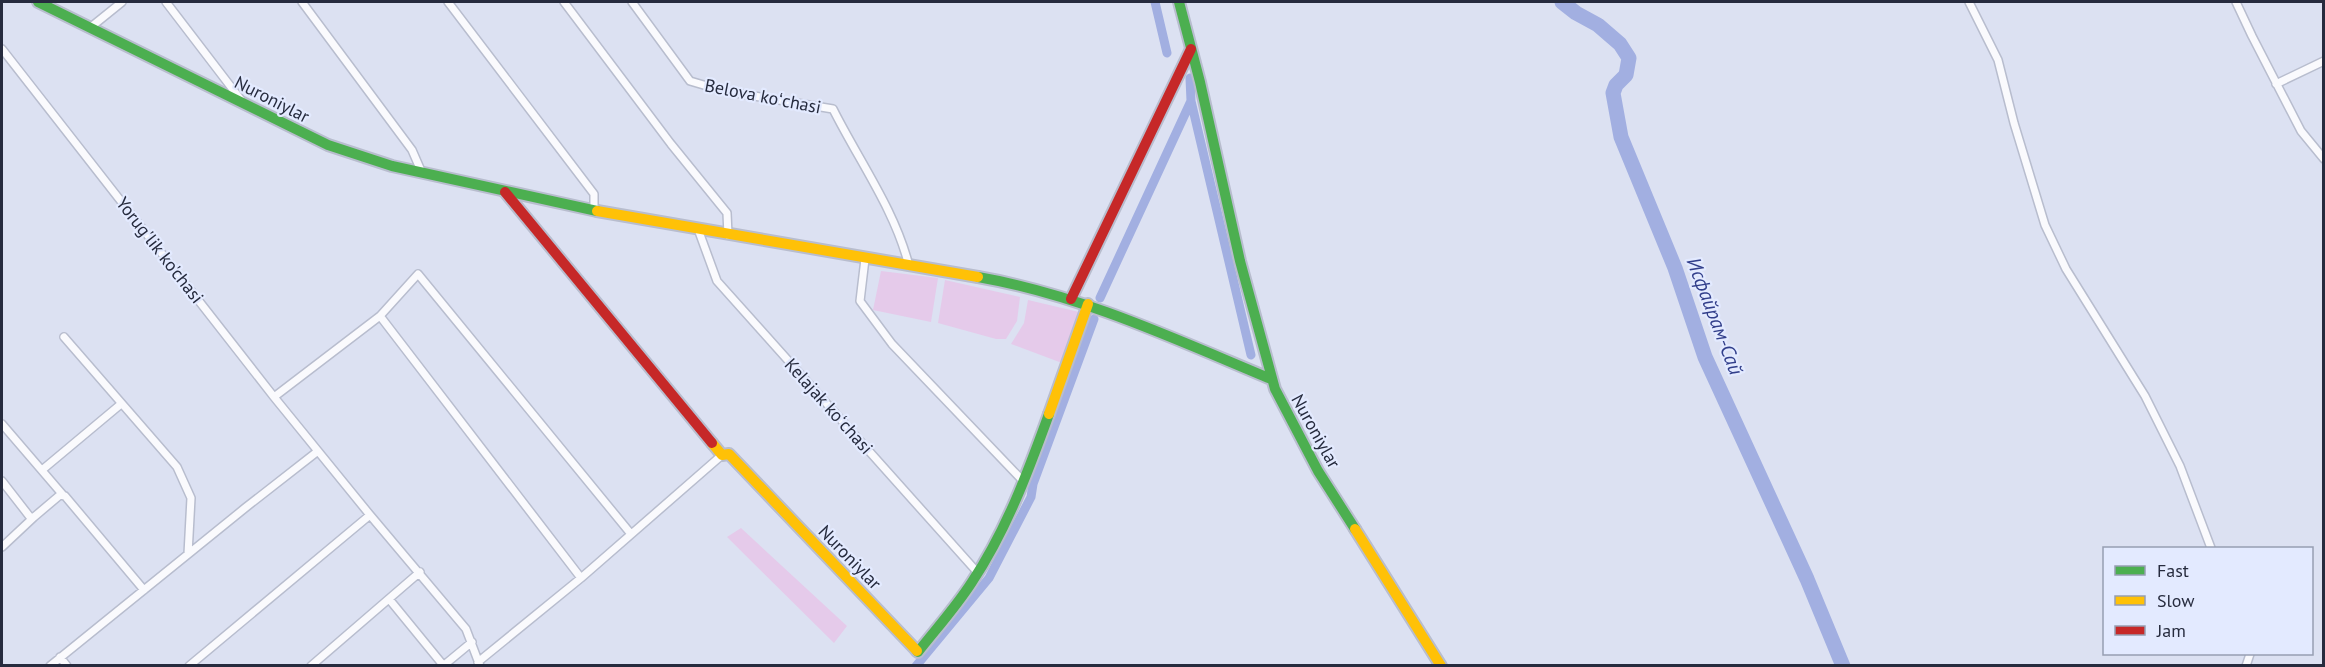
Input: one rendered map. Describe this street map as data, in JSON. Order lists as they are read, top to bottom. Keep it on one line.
{"streets":{"main road":["Nuroniylar"],"street":["Belova koʻchasi","Yorug'lik ko'chasi","Kelajak koʻchasi"]},"crossings":[["Belova koʻchasi","Nuroniylar"],["Nuroniylar","Kelajak koʻchasi"]],"water":["Исфайрам-Сай"],"legend":["Fast","Slow","Jam"]}
